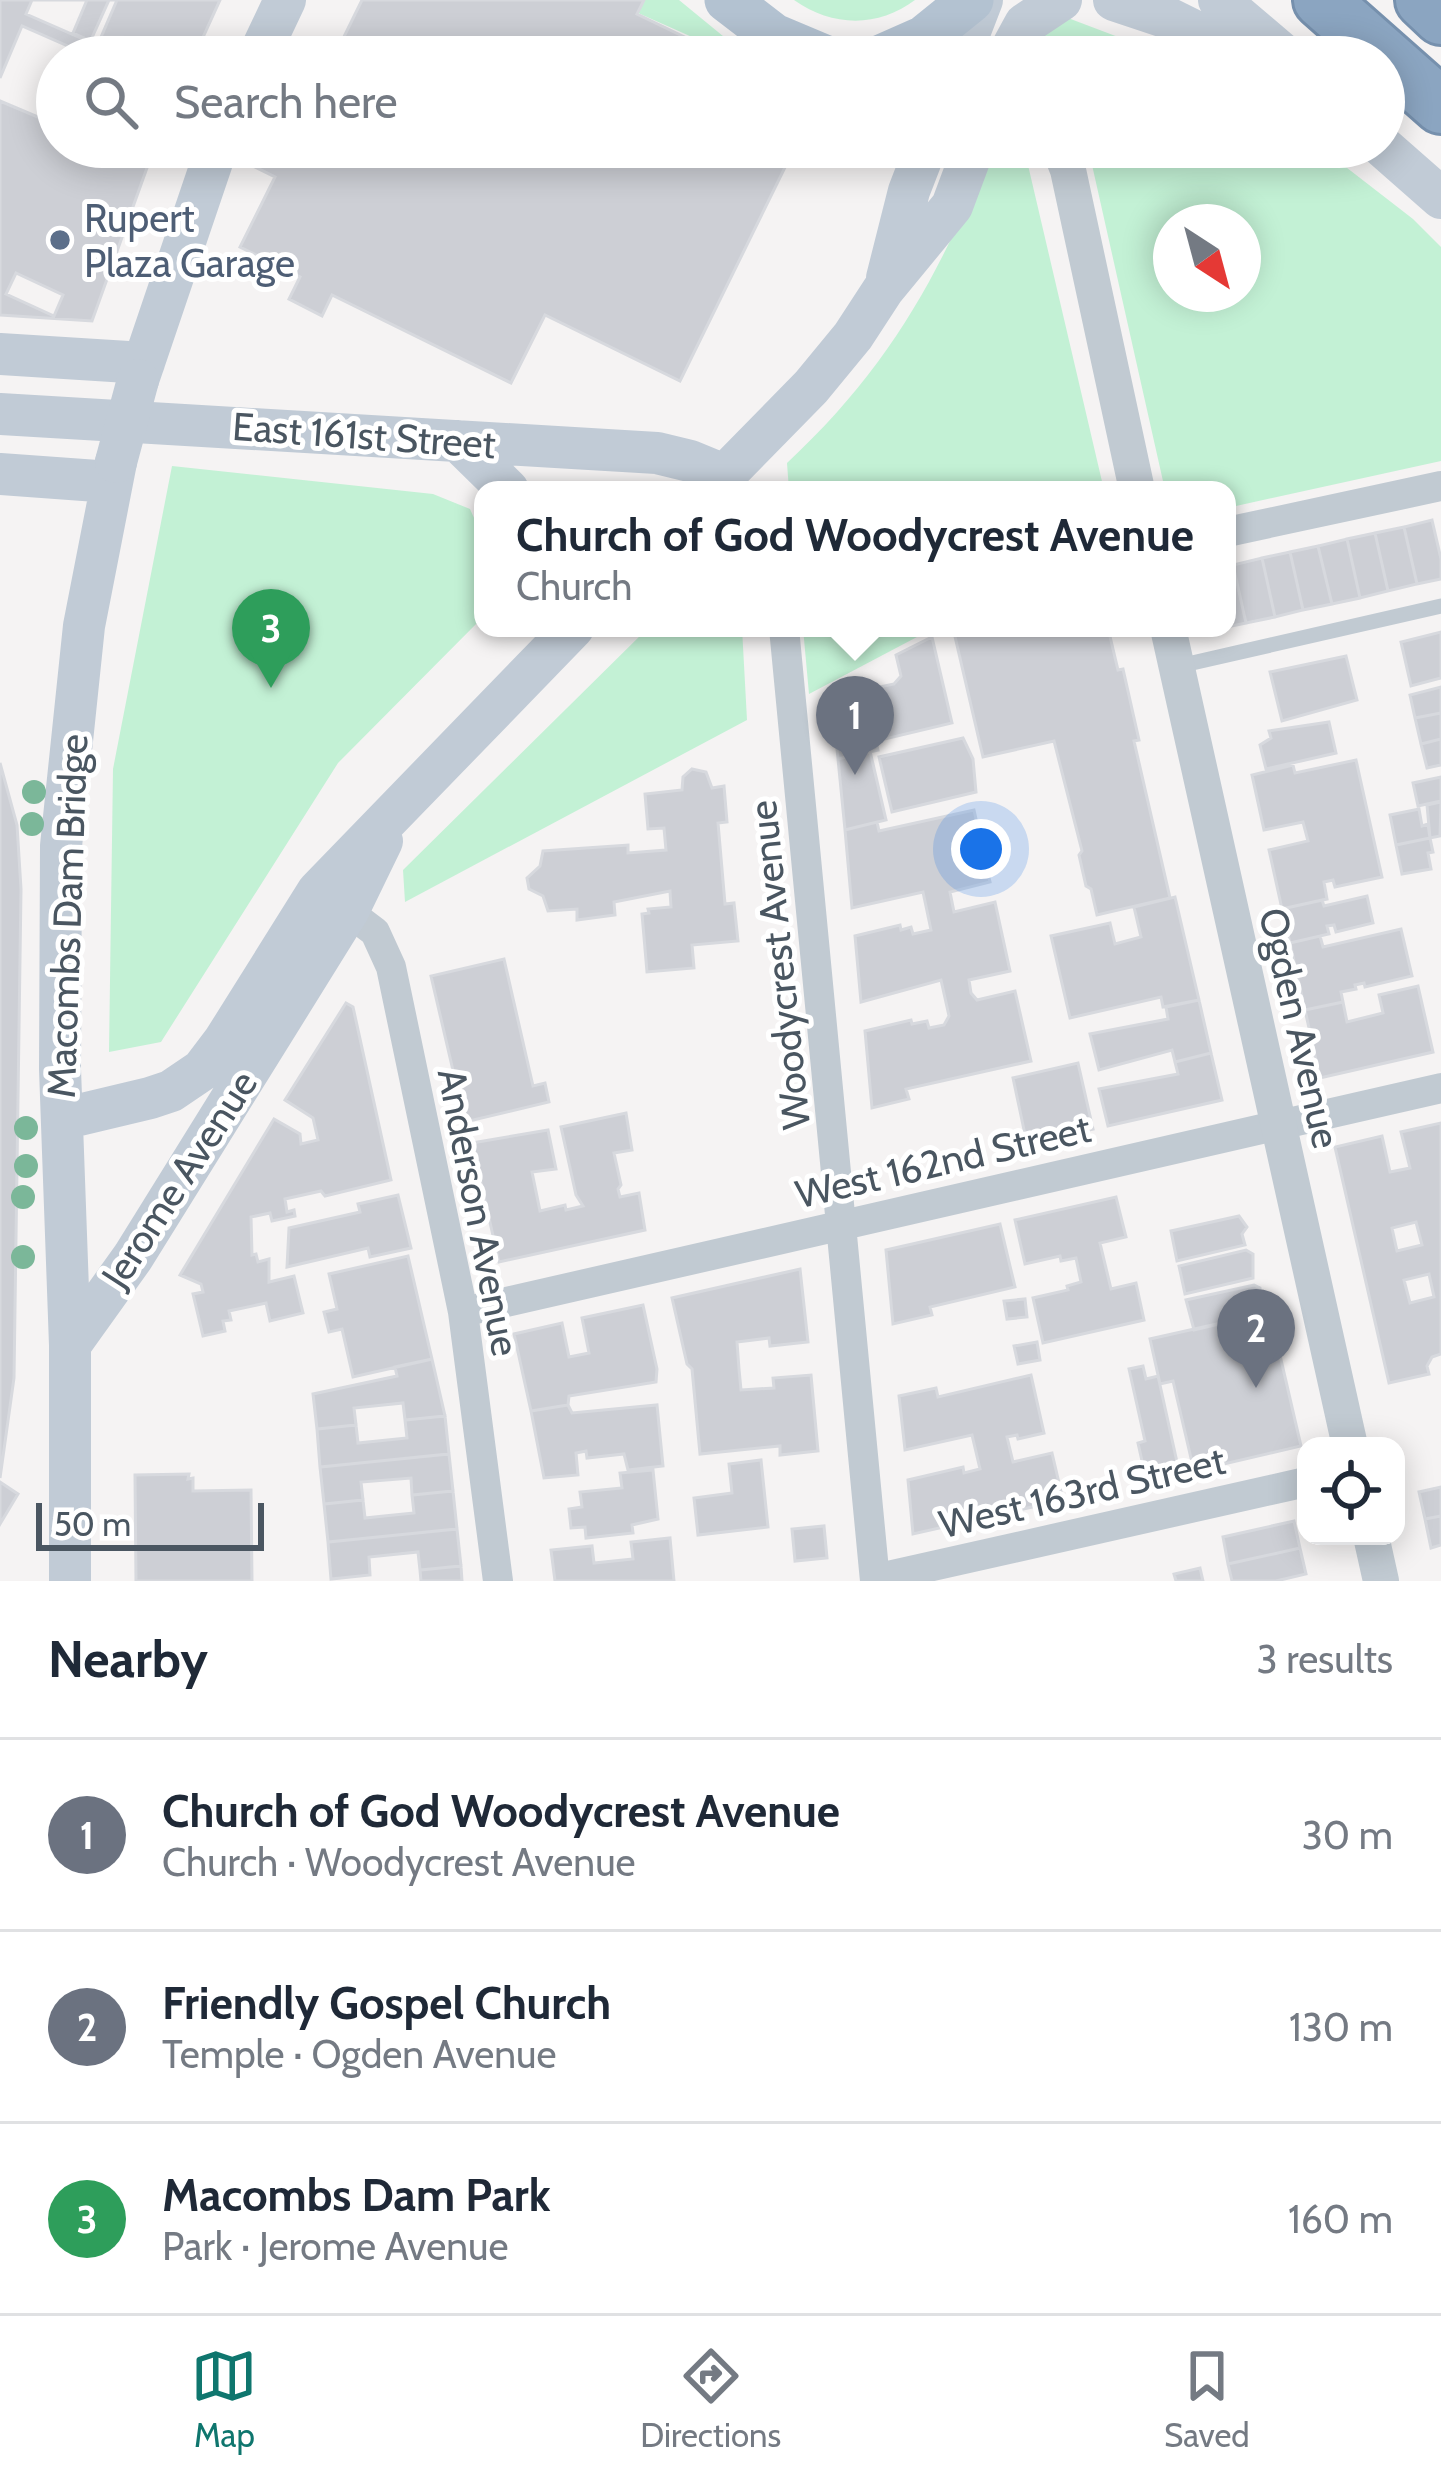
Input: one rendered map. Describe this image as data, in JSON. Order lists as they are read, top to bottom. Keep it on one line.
{"streets":{"main road":["East 161st Street","Macombs Dam Bridge","Jerome Avenue"],"street":["Woodycrest Avenue","Ogden Avenue","West 162nd Street","Anderson Avenue","West 163rd Street"]},"crossings":[["Macombs Dam Bridge","Jerome Avenue"],["Woodycrest Avenue","West 162nd Street"],["Woodycrest Avenue","West 163rd Street"],["Ogden Avenue","West 162nd Street"],["West 162nd Street","Anderson Avenue"],["Jerome Avenue","Anderson Avenue"]],"places":["Rupert Plaza Garage"],"scale_bar":"50 m","north":"bottom right","page":{"search":"Search here","popup":["Church of God Woodycrest Avenue","Church"],"pins":["3","1","2"],"scale":"50 m","heading":["Nearby","3 results"],"list":[{"mark":"1","name":"Church of God Woodycrest Avenue","note":"Church · Woodycrest Avenue","value":"30 m"},{"mark":"2","name":"Friendly Gospel Church","note":"Temple · Ogden Avenue","value":"130 m"},{"mark":"3","name":"Macombs Dam Park","note":"Park · Jerome Avenue","value":"160 m"}],"nav":["Map","Directions","Saved"]}}
